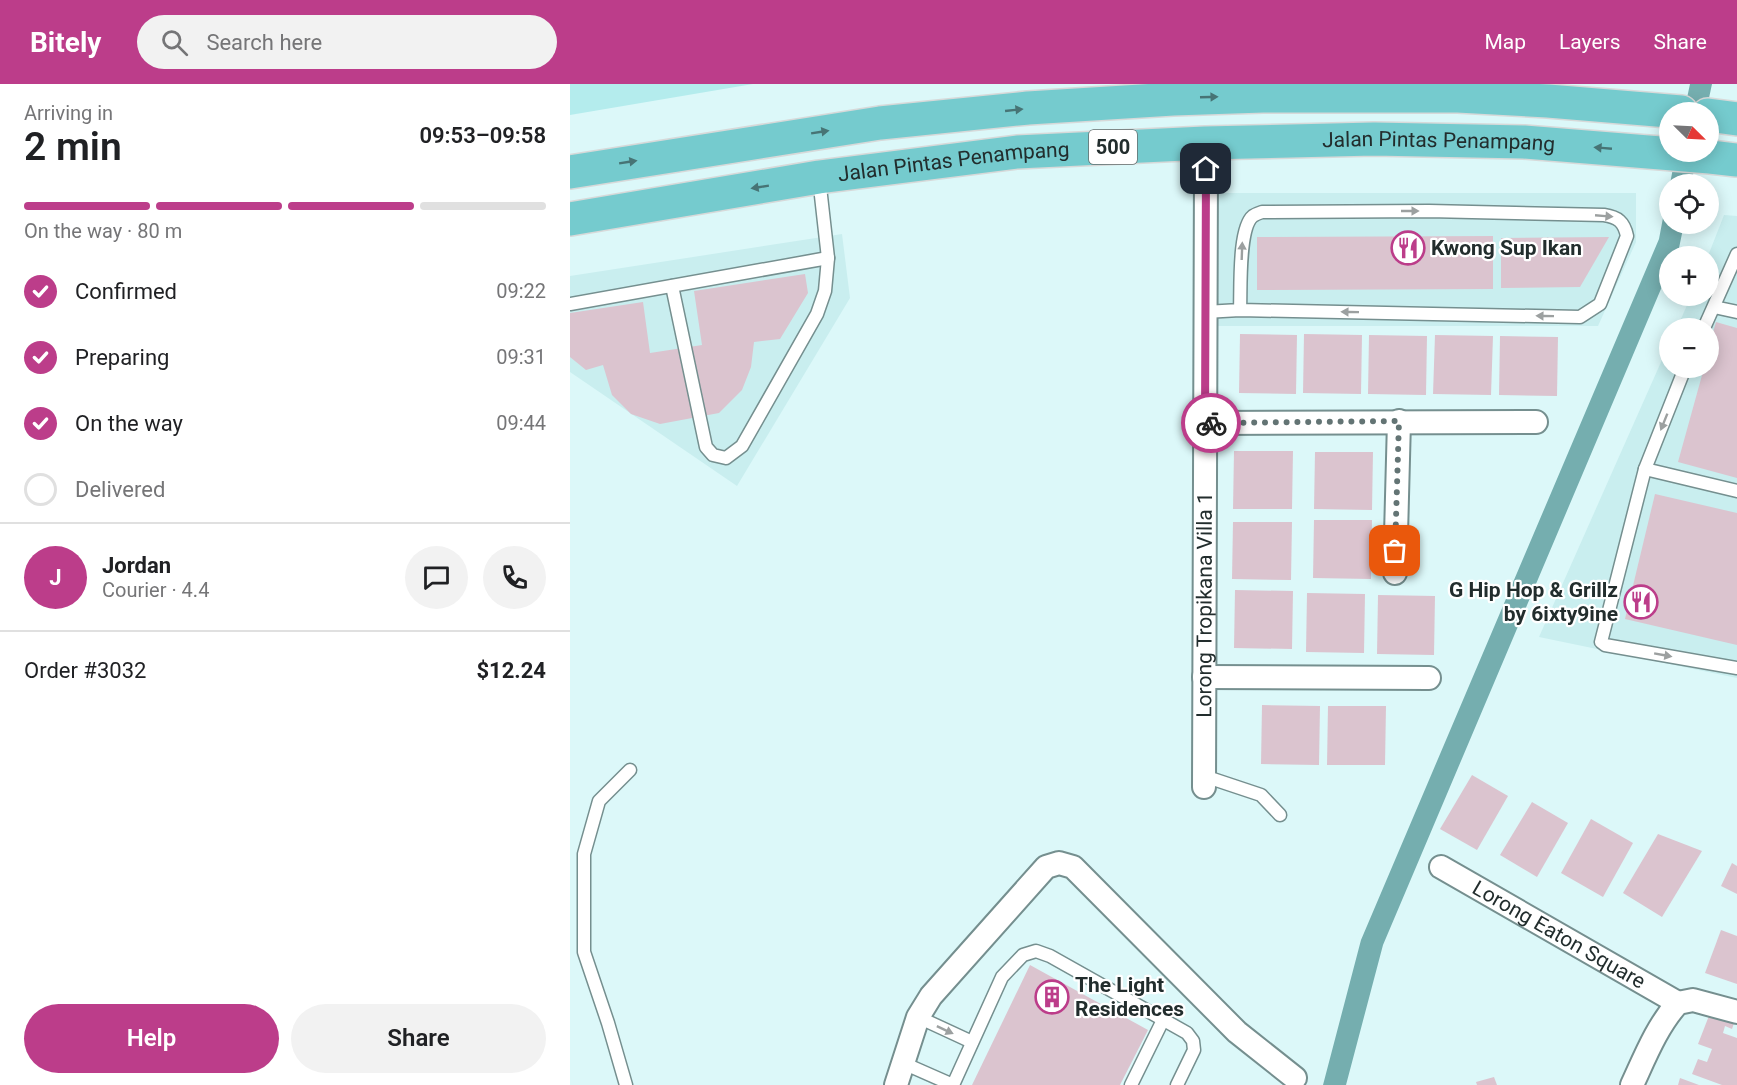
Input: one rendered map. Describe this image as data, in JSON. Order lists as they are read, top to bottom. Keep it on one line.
{"streets":{"main road":["Jalan Pintas Penampang","500"],"street":["Lorong Tropikana Villa 1","Lorong Eaton Square"]},"places":{"restaurant":["Kwong Sup Ikan","G Hip Hop & Grillz by 6ixty9ine"],"building":["The Light Residences"]},"north":"bottom right","page":{"header":"Bitely","search":"Search here","nav":["Map","Layers","Share"],"heading":["2 min","Arriving in","09:53–09:58"],"panel":["Jordan","Courier · 4.4","Order #3032","$12.24"],"map_buttons":["+","−"],"bar":"On the way · 80 m","list":[["Confirmed","09:22"],["Preparing","09:31"],["On the way","09:44"],"Delivered"],"round":"J","buttons":["Help","Share"]}}
